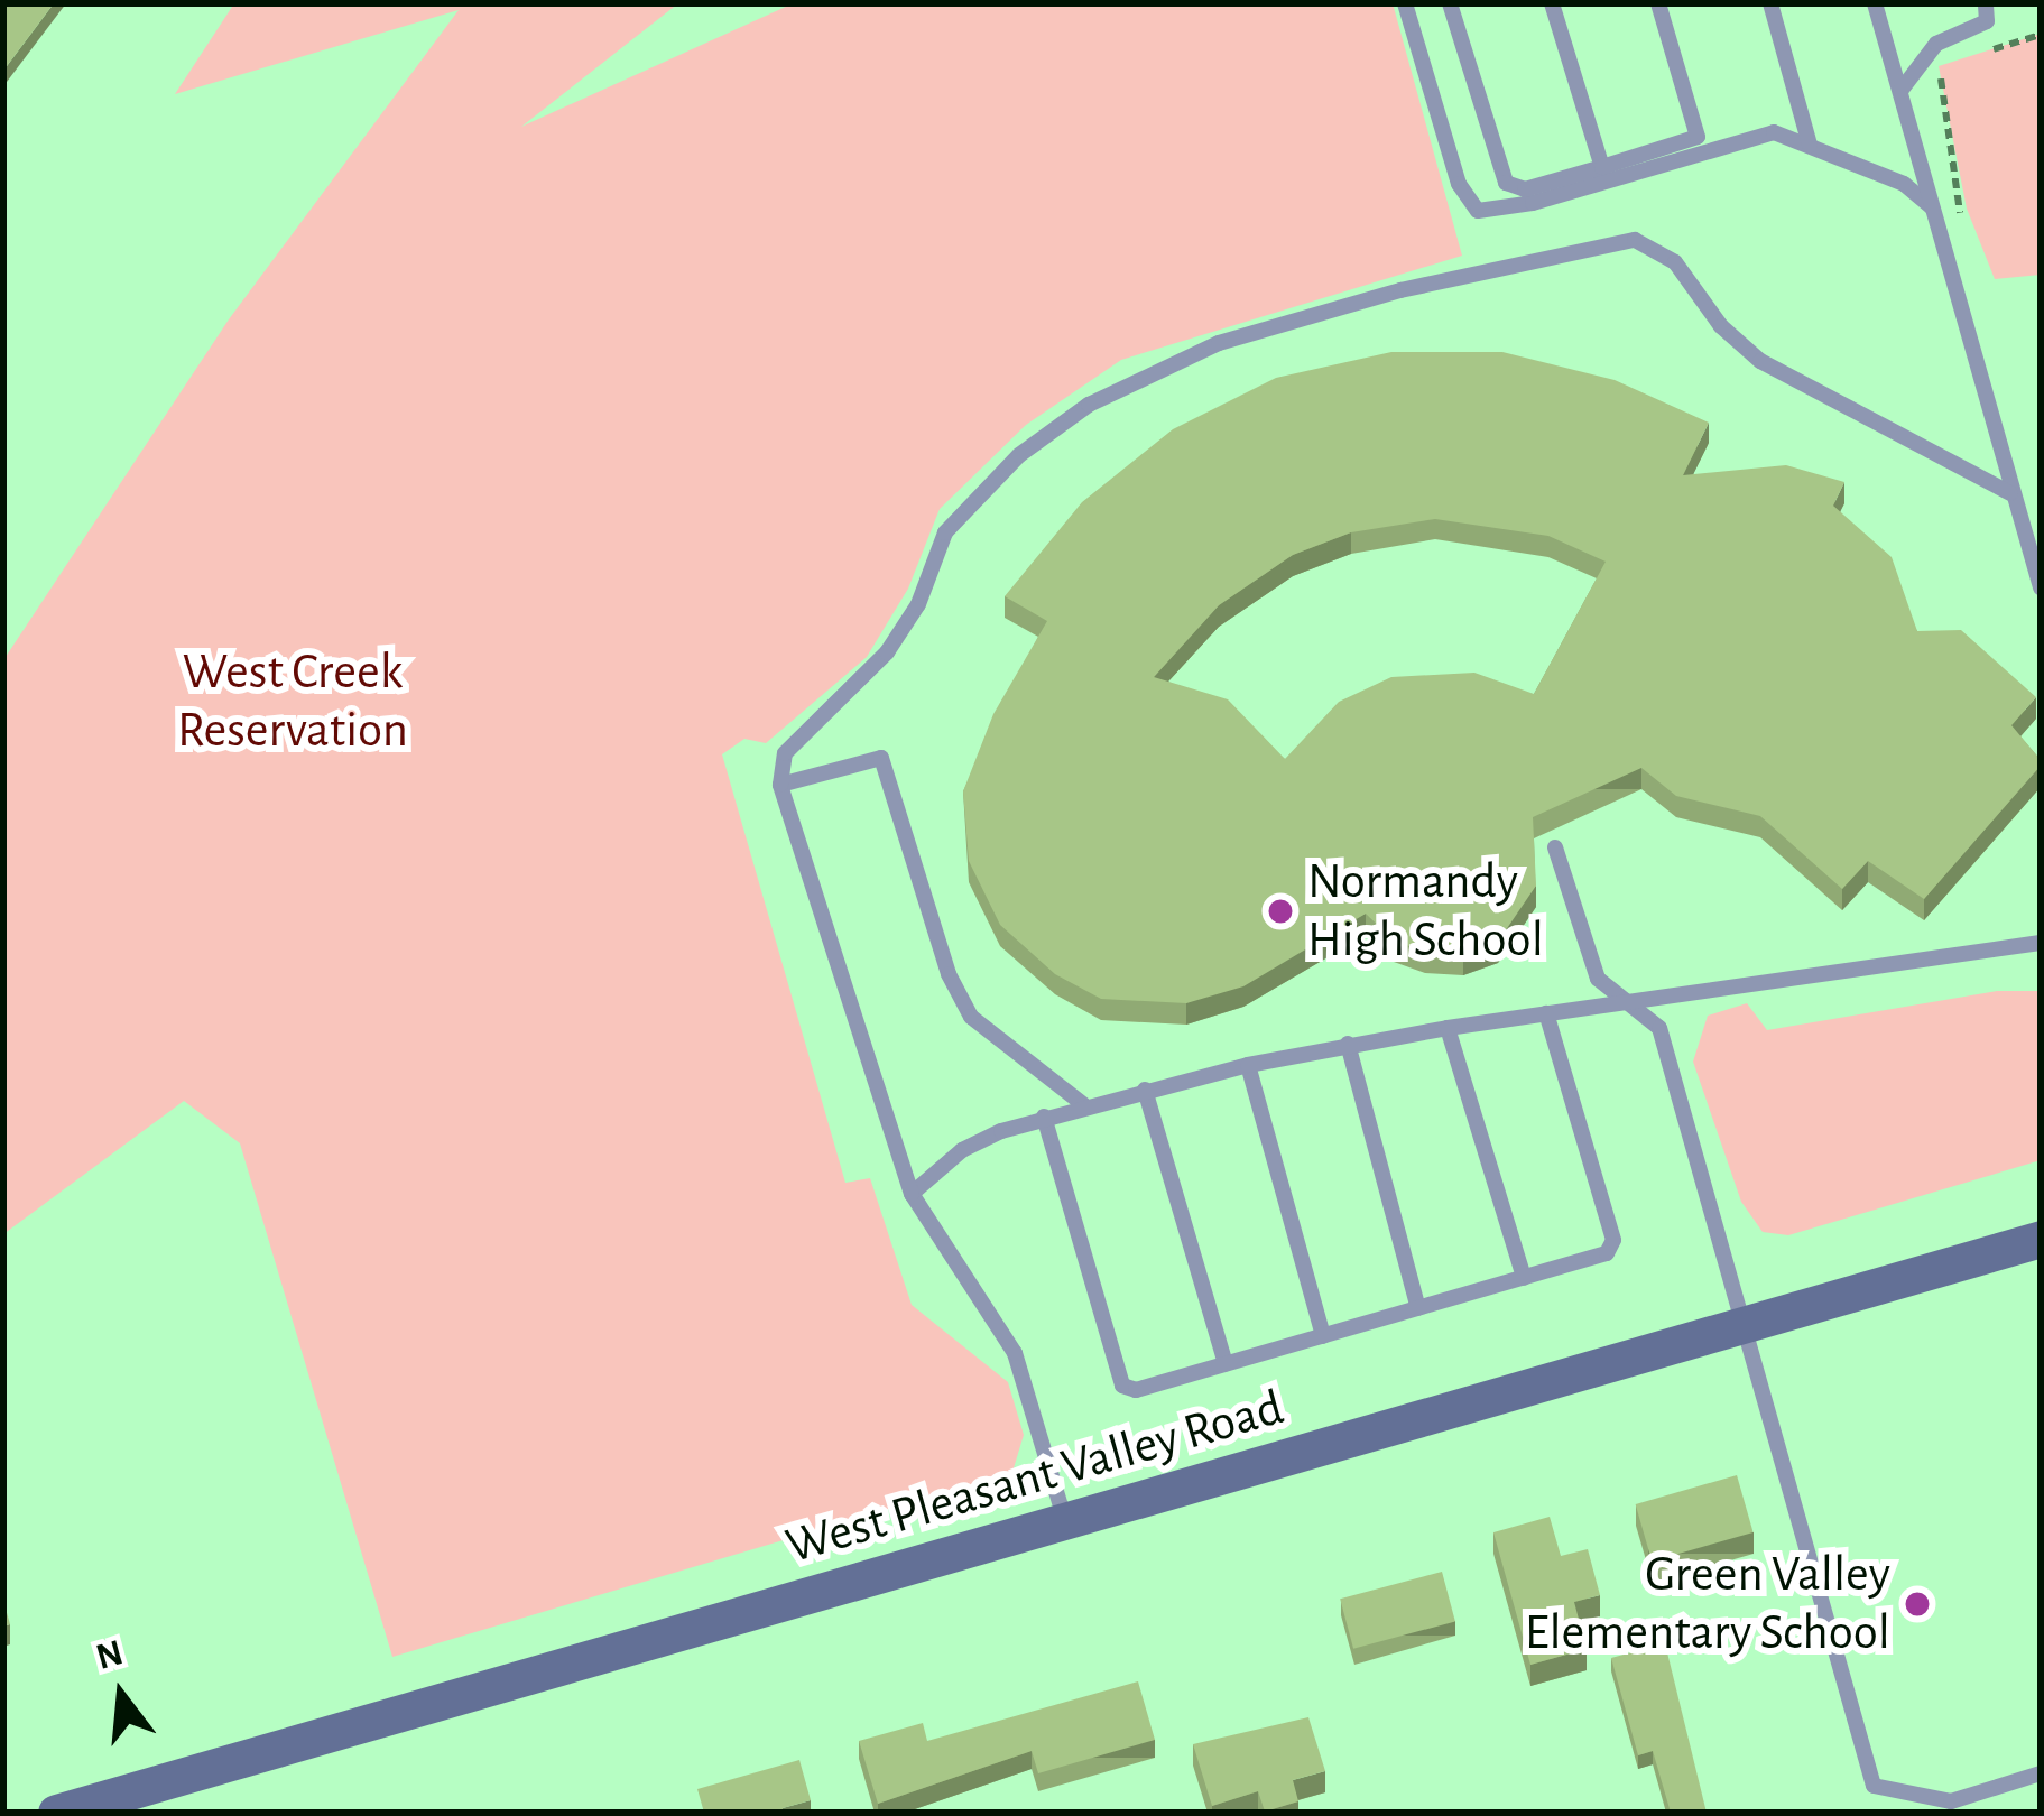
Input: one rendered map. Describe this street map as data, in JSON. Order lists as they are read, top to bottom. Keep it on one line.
{"streets":{"main road":["West Pleasant Valley Road"]},"parks":["West Creek Reservation"],"places":["Normandy High School","Green Valley Elementary School"],"north":"top"}
